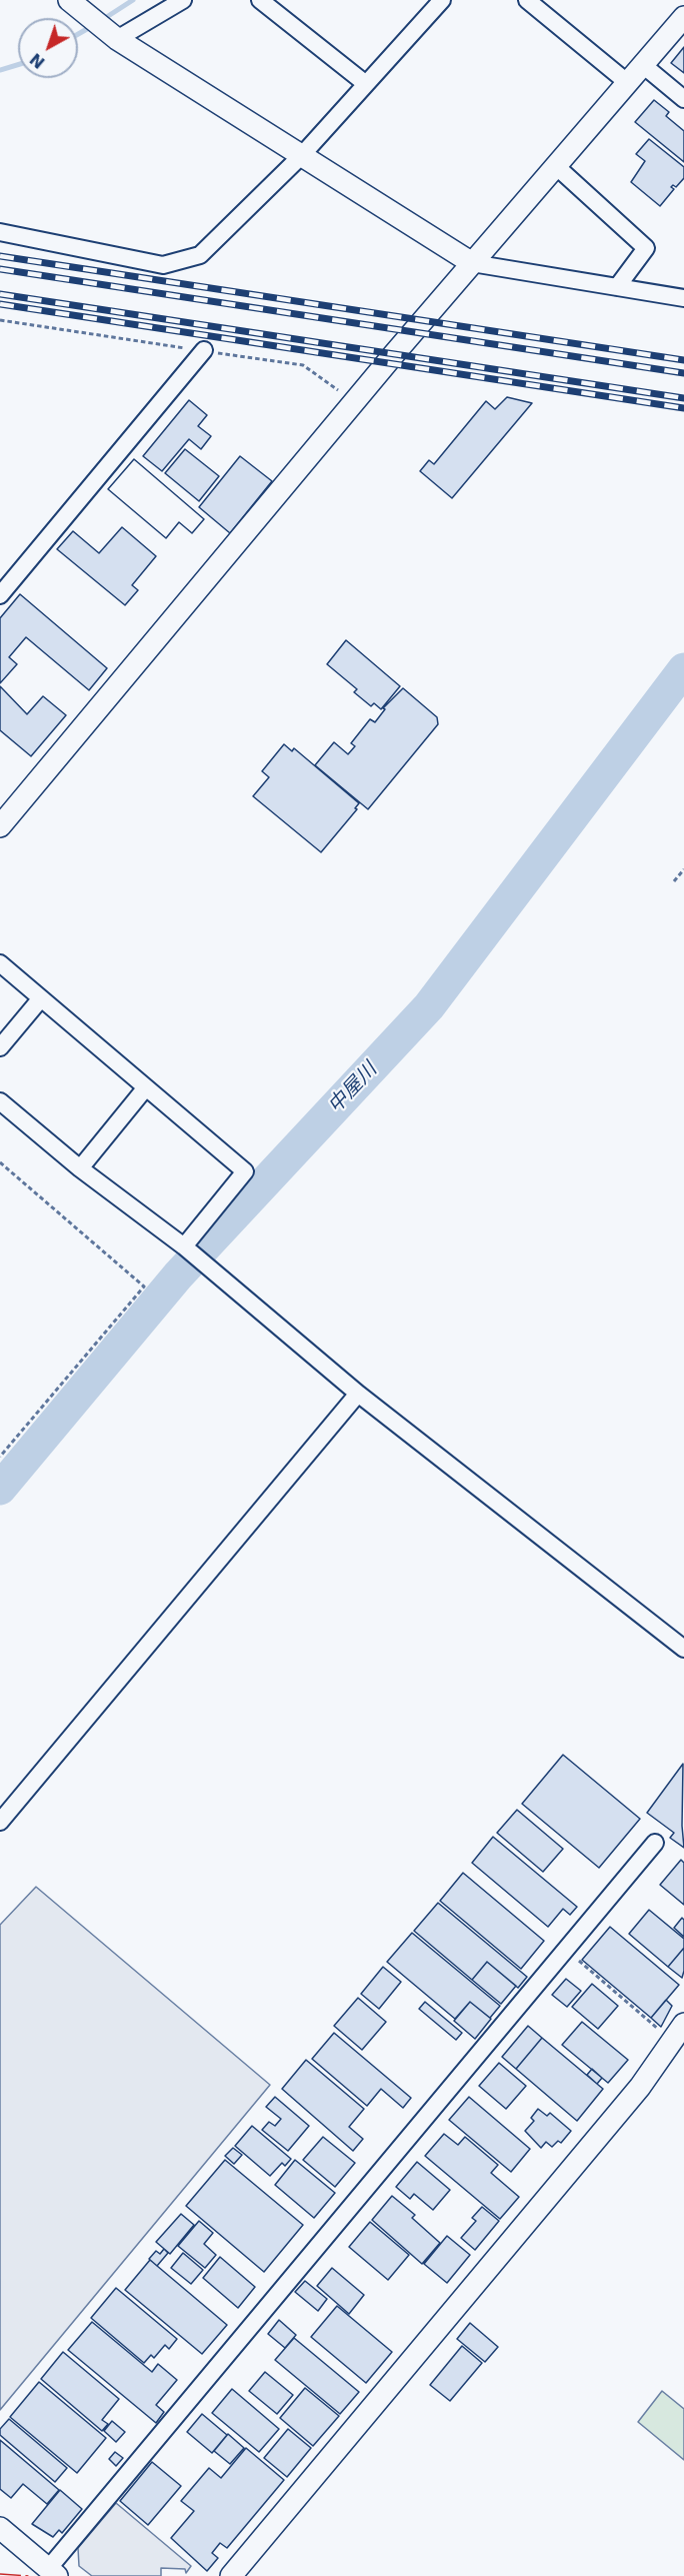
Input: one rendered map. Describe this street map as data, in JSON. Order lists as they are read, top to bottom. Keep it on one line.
{"water":["中屋川"],"north":"bottom left"}
